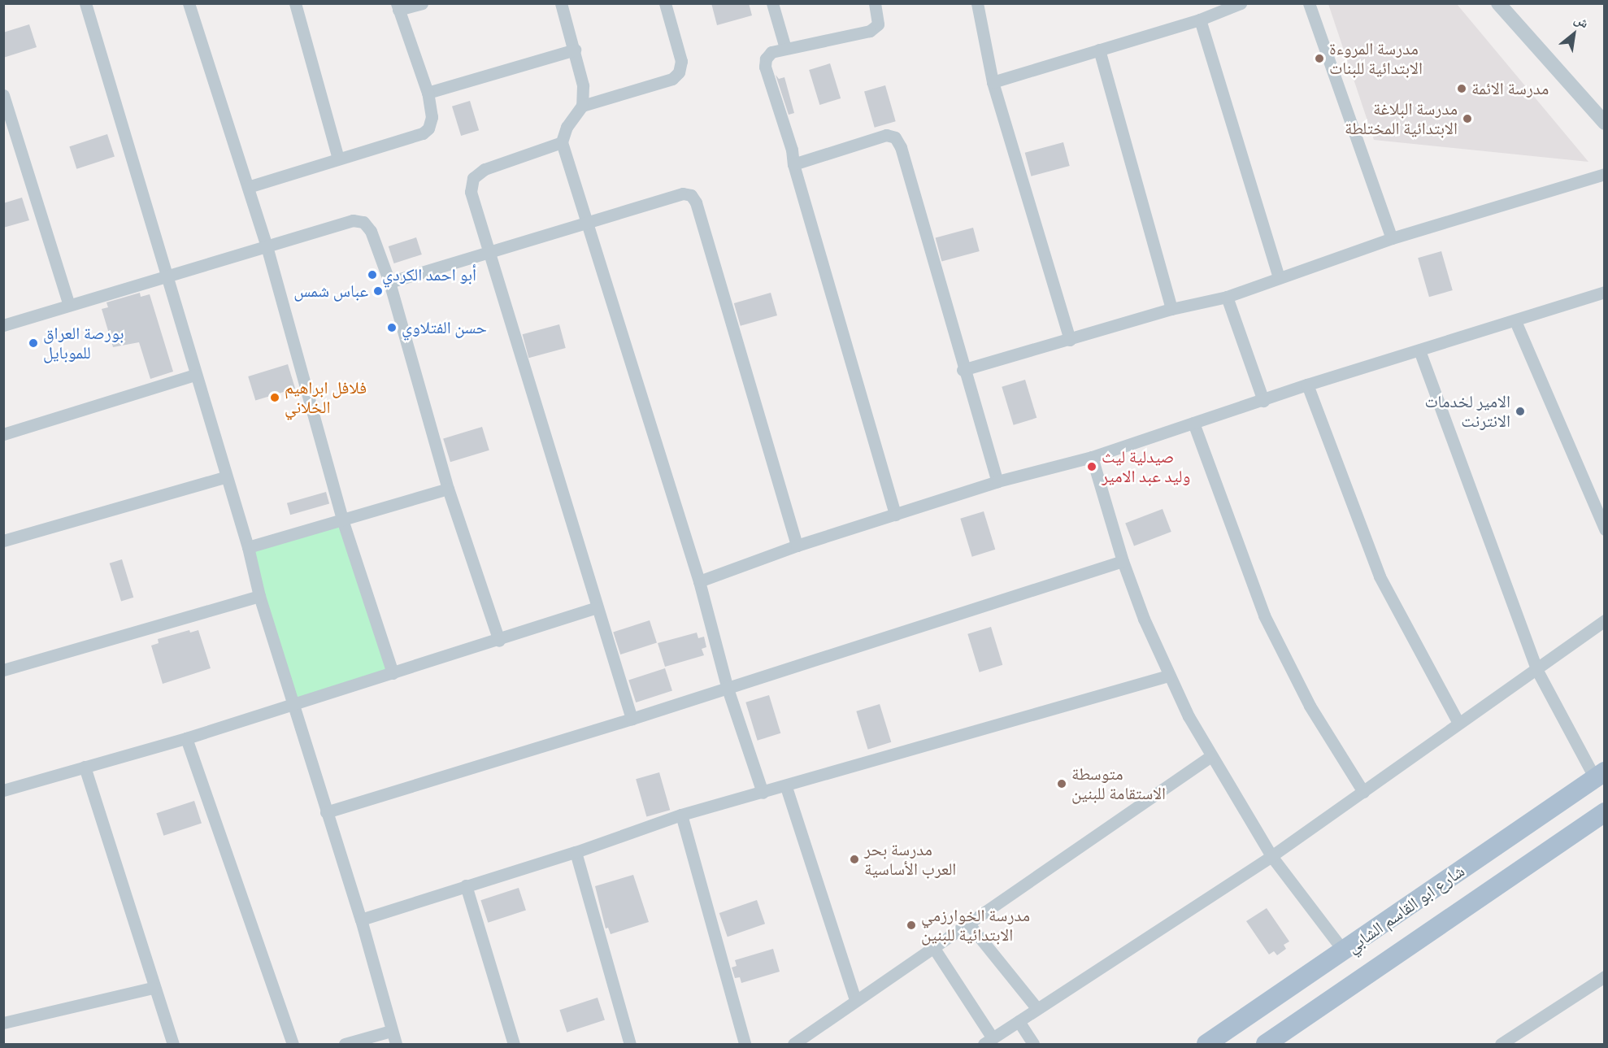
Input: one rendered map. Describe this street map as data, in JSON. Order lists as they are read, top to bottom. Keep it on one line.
{"streets":{"main road":["شارع ابو القاسم الشابي"]},"places":["مدرسة المروءة الابتدائية للبنات","مدرسة الائمة","مدرسة البلاغة الابتدائية المختلطة","أبو احمد الكردي","عباس شمس","حسن الفتلاوي","بورصة العراق للموبايل","فلافل ابراهيم الخلاني","الامير لخدمات الانترنت","صيدلية ليث وليد عبد الامير","متوسطة الاستقامة للبنين","مدرسة بحر العرب الأساسية","مدرسة الخوارزمي الابتدائية للبنين"],"north":"top right"}
